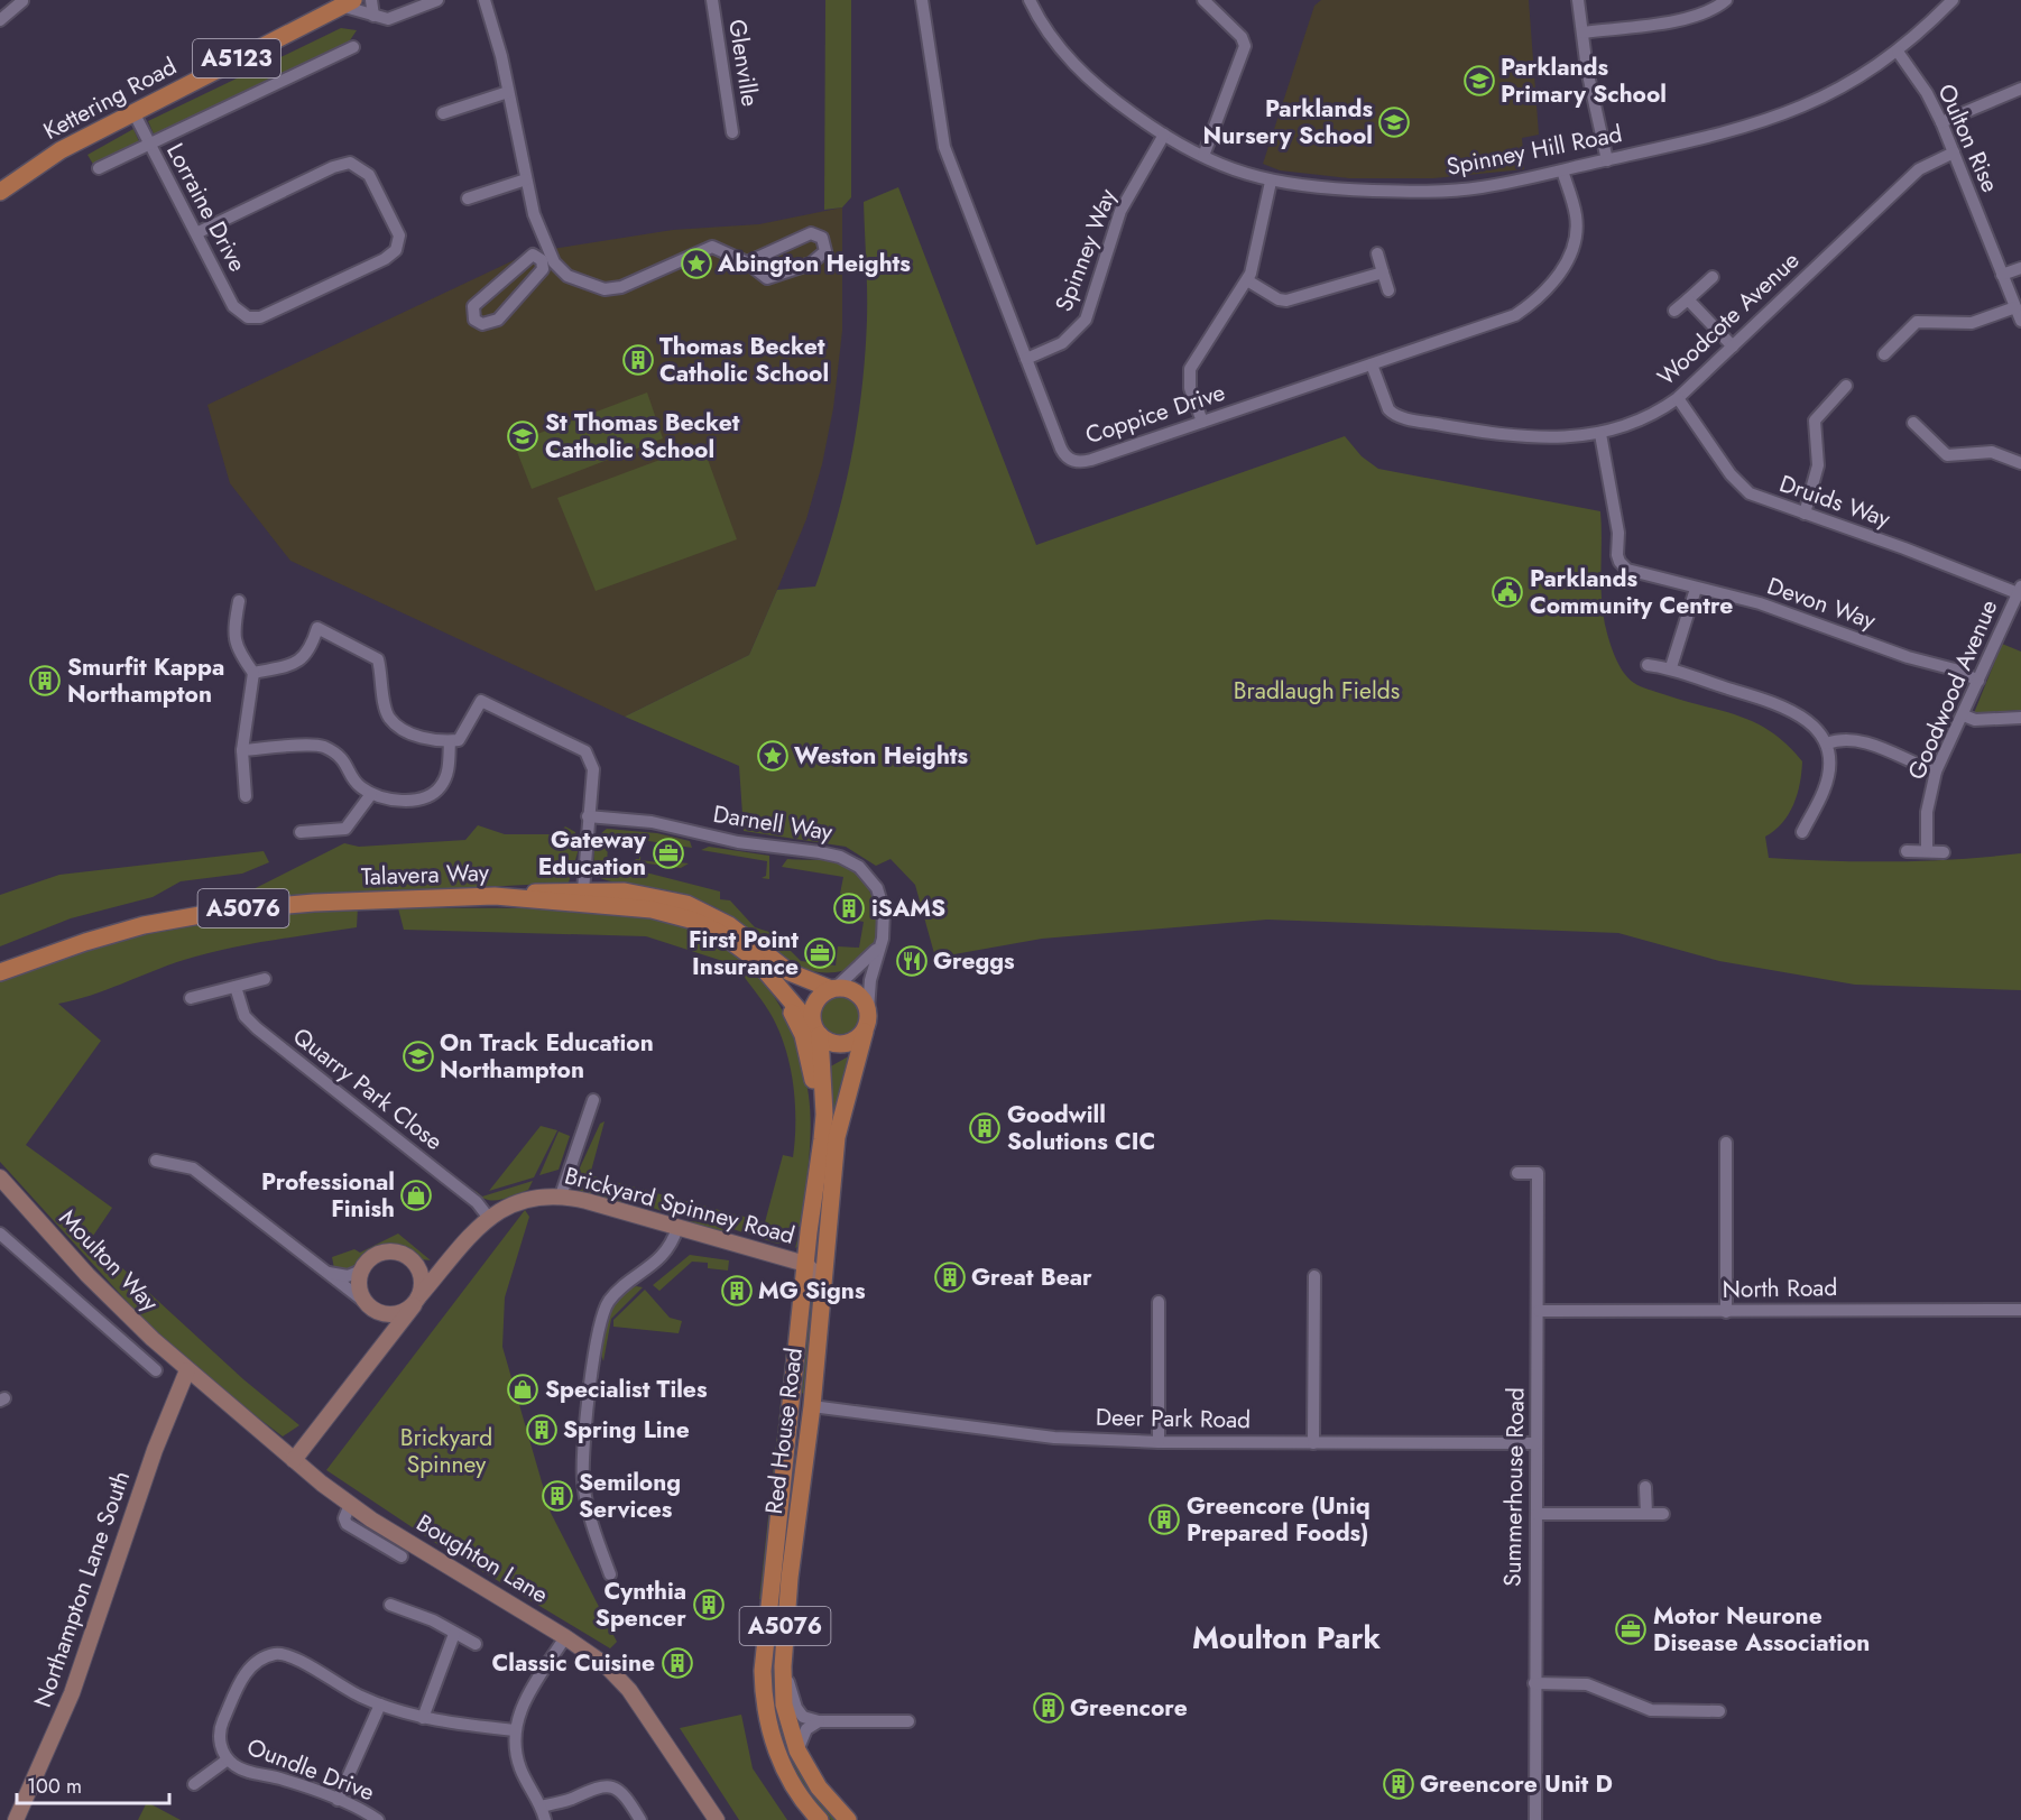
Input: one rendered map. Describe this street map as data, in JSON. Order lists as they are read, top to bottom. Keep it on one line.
{"streets":{"main road":["A5123","Kettering Road","Talavera Way","A5076","Red House Road"],"street":["Glenville","Oulton Rise","Spinney Hill Road","Lorraine Drive","Spinney Way","Woodcote Avenue","Coppice Drive","Druids Way","Devon Way","Goodwood Avenue","Darnell Way","Quarry Park Close","Brickyard Spinney Road","Moulton Way","North Road","Deer Park Road","Summerhouse Road","Boughton Lane","Northampton Lane South","Oundle Drive"]},"crossings":[["Kettering Road","Lorraine Drive"],["Oulton Rise","Spinney Hill Road"],["Oulton Rise","Woodcote Avenue"],["Spinney Hill Road","Spinney Way"],["Spinney Hill Road","Coppice Drive"],["Spinney Way","Coppice Drive"],["Woodcote Avenue","Coppice Drive"],["Woodcote Avenue","Druids Way"],["Woodcote Avenue","Devon Way"],["Druids Way","Goodwood Avenue"],["Devon Way","Goodwood Avenue"],["Darnell Way","Talavera Way"],["Darnell Way","Red House Road"],["Talavera Way","Red House Road"],["Quarry Park Close","Brickyard Spinney Road"],["Brickyard Spinney Road","Red House Road"],["Brickyard Spinney Road","Boughton Lane"],["Moulton Way","Boughton Lane"],["Moulton Way","Northampton Lane South"],["North Road","Summerhouse Road"],["Deer Park Road","Red House Road"],["Deer Park Road","Summerhouse Road"],["Boughton Lane","Northampton Lane South"]],"districts":["Moulton Park"],"parks":["Bradlaugh Fields","Brickyard Spinney"],"places":{"school or university":["Parklands Primary School","Parklands Nursery School","St Thomas Becket Catholic School","On Track Education Northampton"],"place":["Abington Heights","Weston Heights"],"building":["Thomas Becket Catholic School","Smurfit Kappa Northampton","iSAMS","Goodwill Solutions CIC","Great Bear","MG Signs","Spring Line","Semilong Services","Greencore (Uniq Prepared Foods)","Cynthia Spencer","Classic Cuisine","Greencore","Greencore Unit D"],"public building":["Parklands Community Centre"],"office":["Gateway Education","First Point Insurance","Motor Neurone Disease Association"],"restaurant":["Greggs"],"shop":["Professional Finish","Specialist Tiles"]},"scale_bar":"100 m"}
